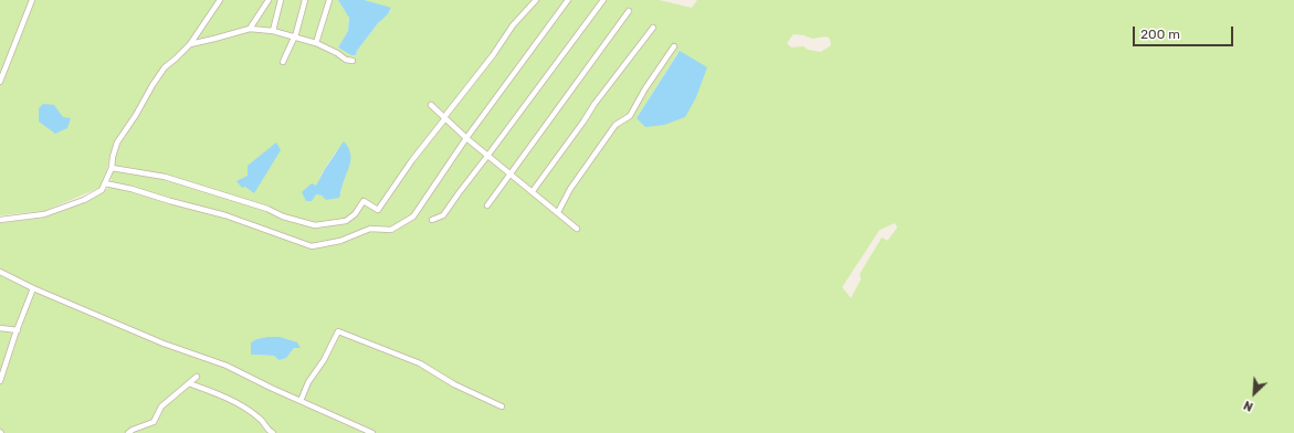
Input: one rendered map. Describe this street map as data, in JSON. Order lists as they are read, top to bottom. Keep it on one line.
{"scale_bar":"200 m","north":"bottom left"}
